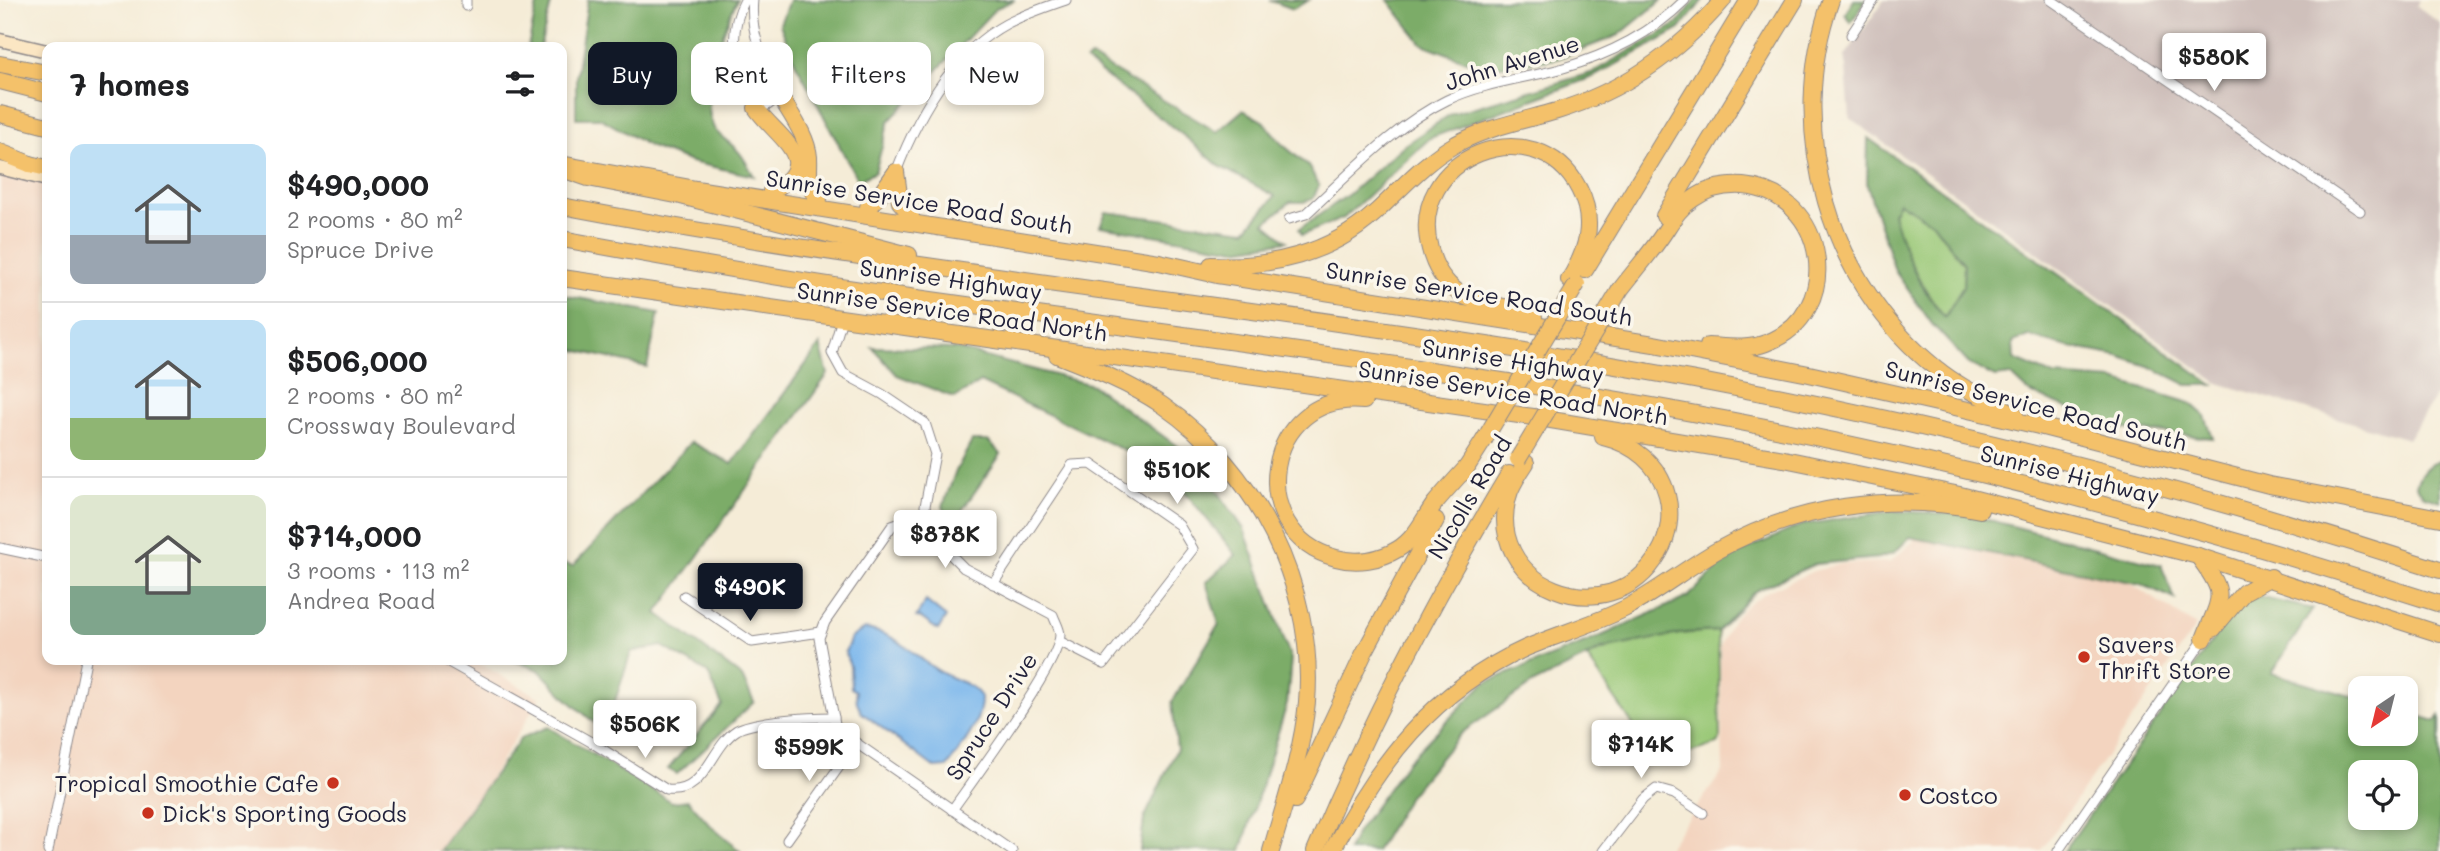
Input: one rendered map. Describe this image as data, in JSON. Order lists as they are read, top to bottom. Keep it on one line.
{"streets":{"highway":["Sunrise Service Road South","Sunrise Highway","Sunrise Service Road North","Nicolls Road"],"street":["John Avenue","Spruce Drive"]},"places":["Savers Thrift Store","Tropical Smoothie Cafe","Costco","Dick's Sporting Goods"],"north":"bottom left","page":{"price":["$580K","$510K","$878K","$490K","$506K","$714K","$599K"],"chip":["Buy","Rent","Filters","New"],"heading":"7 homes","list":[{"name":"$490,000","note":"2 rooms · 80 m² · Spruce Drive"},{"name":"$506,000","note":"2 rooms · 80 m² · Crossway Boulevard"},{"name":"$714,000","note":"3 rooms · 113 m² · Andrea Road"}]}}
